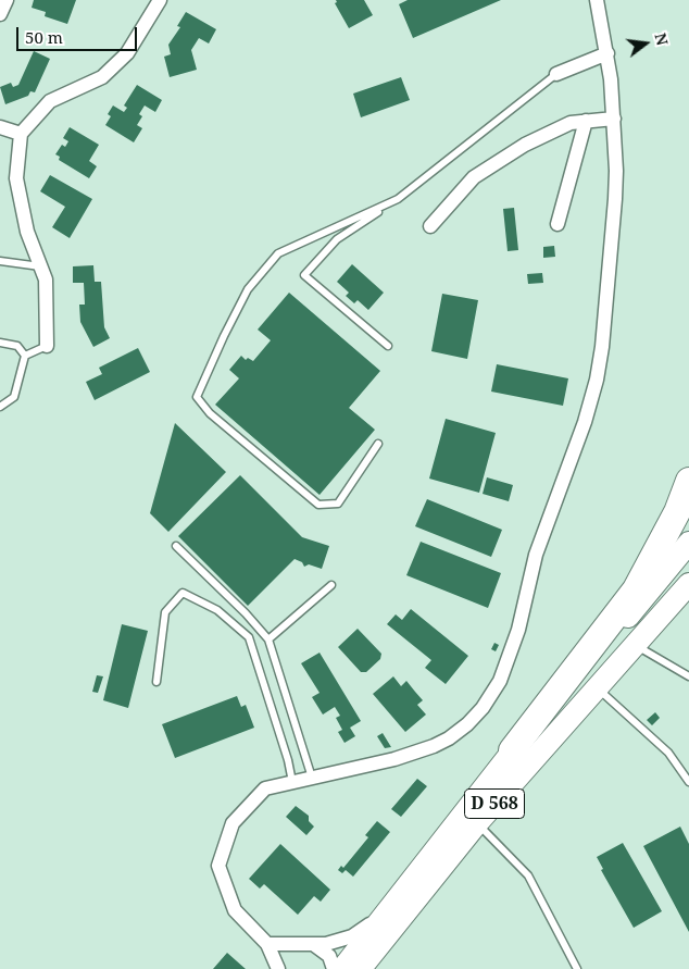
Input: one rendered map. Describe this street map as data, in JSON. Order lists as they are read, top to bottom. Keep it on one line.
{"streets":{"main road":["D 568"]},"scale_bar":"50 m","north":"right"}
